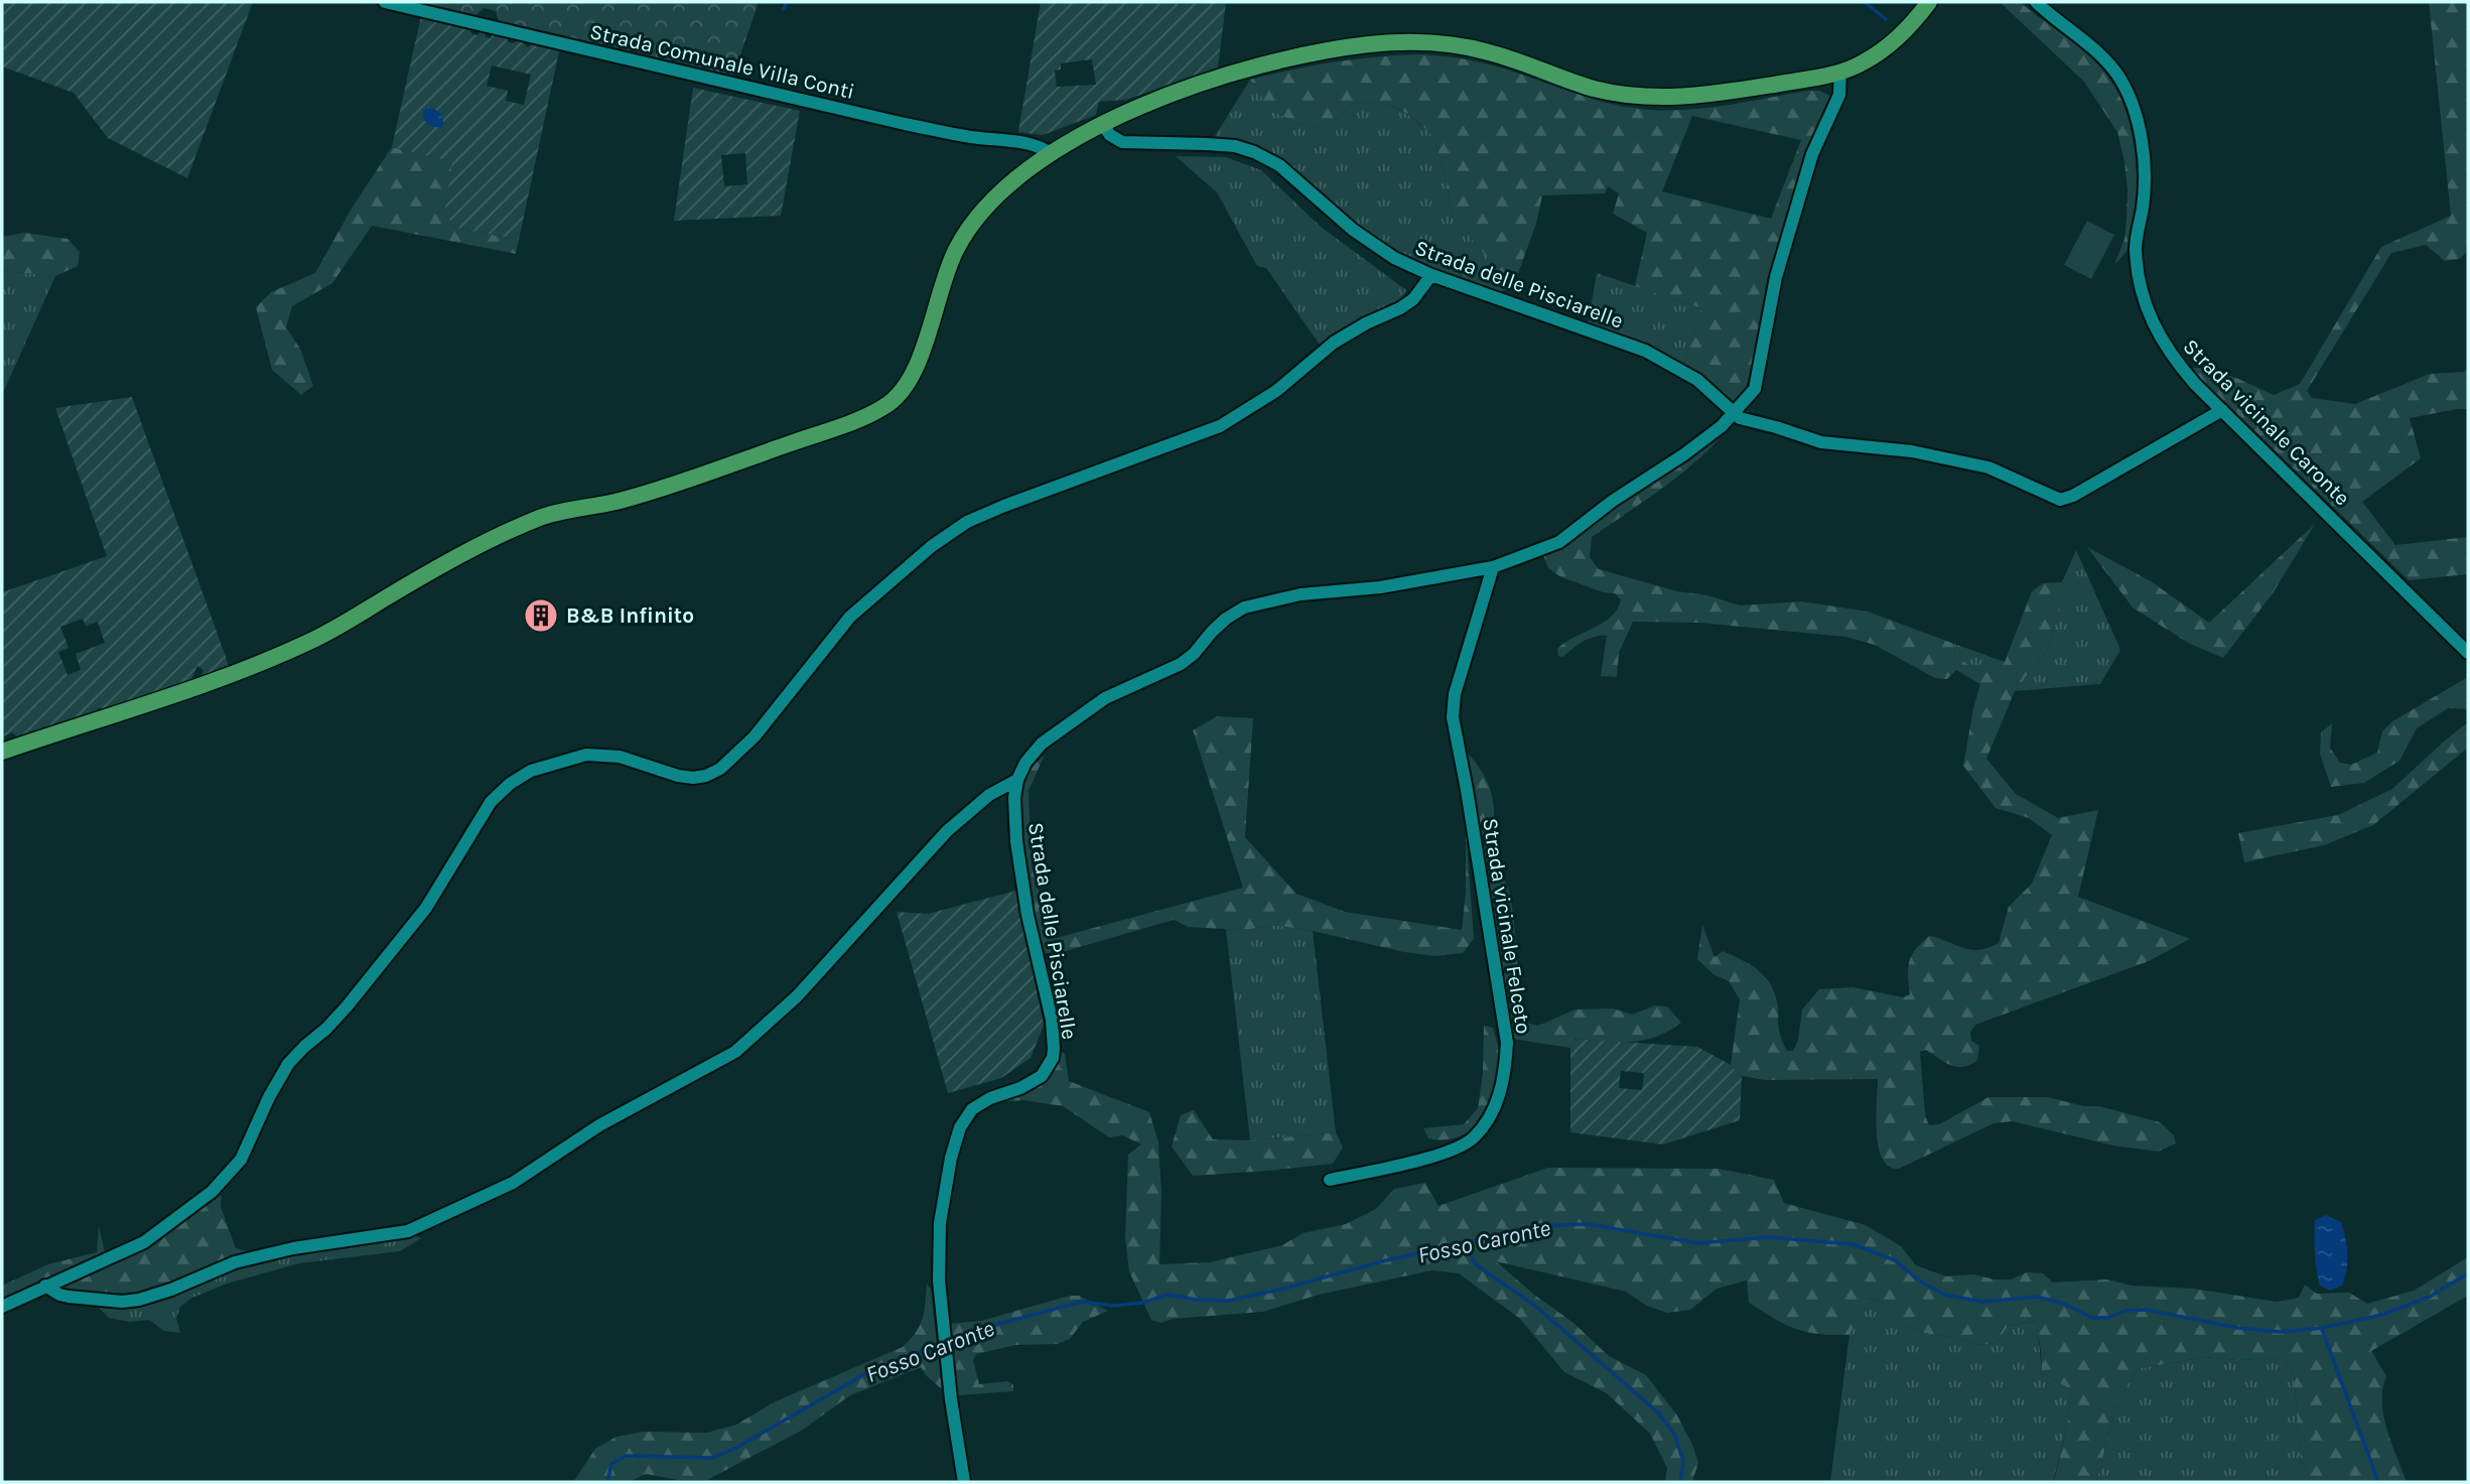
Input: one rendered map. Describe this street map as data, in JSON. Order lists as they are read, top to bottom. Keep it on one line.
{"streets":{"street":["Strada Comunale Villa Conti","Strada delle Pisciarelle","Strada vicinale Caronte","Strada vicinale Felceto"]},"crossings":[["Strada delle Pisciarelle","Strada vicinale Caronte"],["Strada delle Pisciarelle","Strada vicinale Felceto"]],"water":["Fosso Caronte"],"places":{"building":["B&B Infinito"]}}
